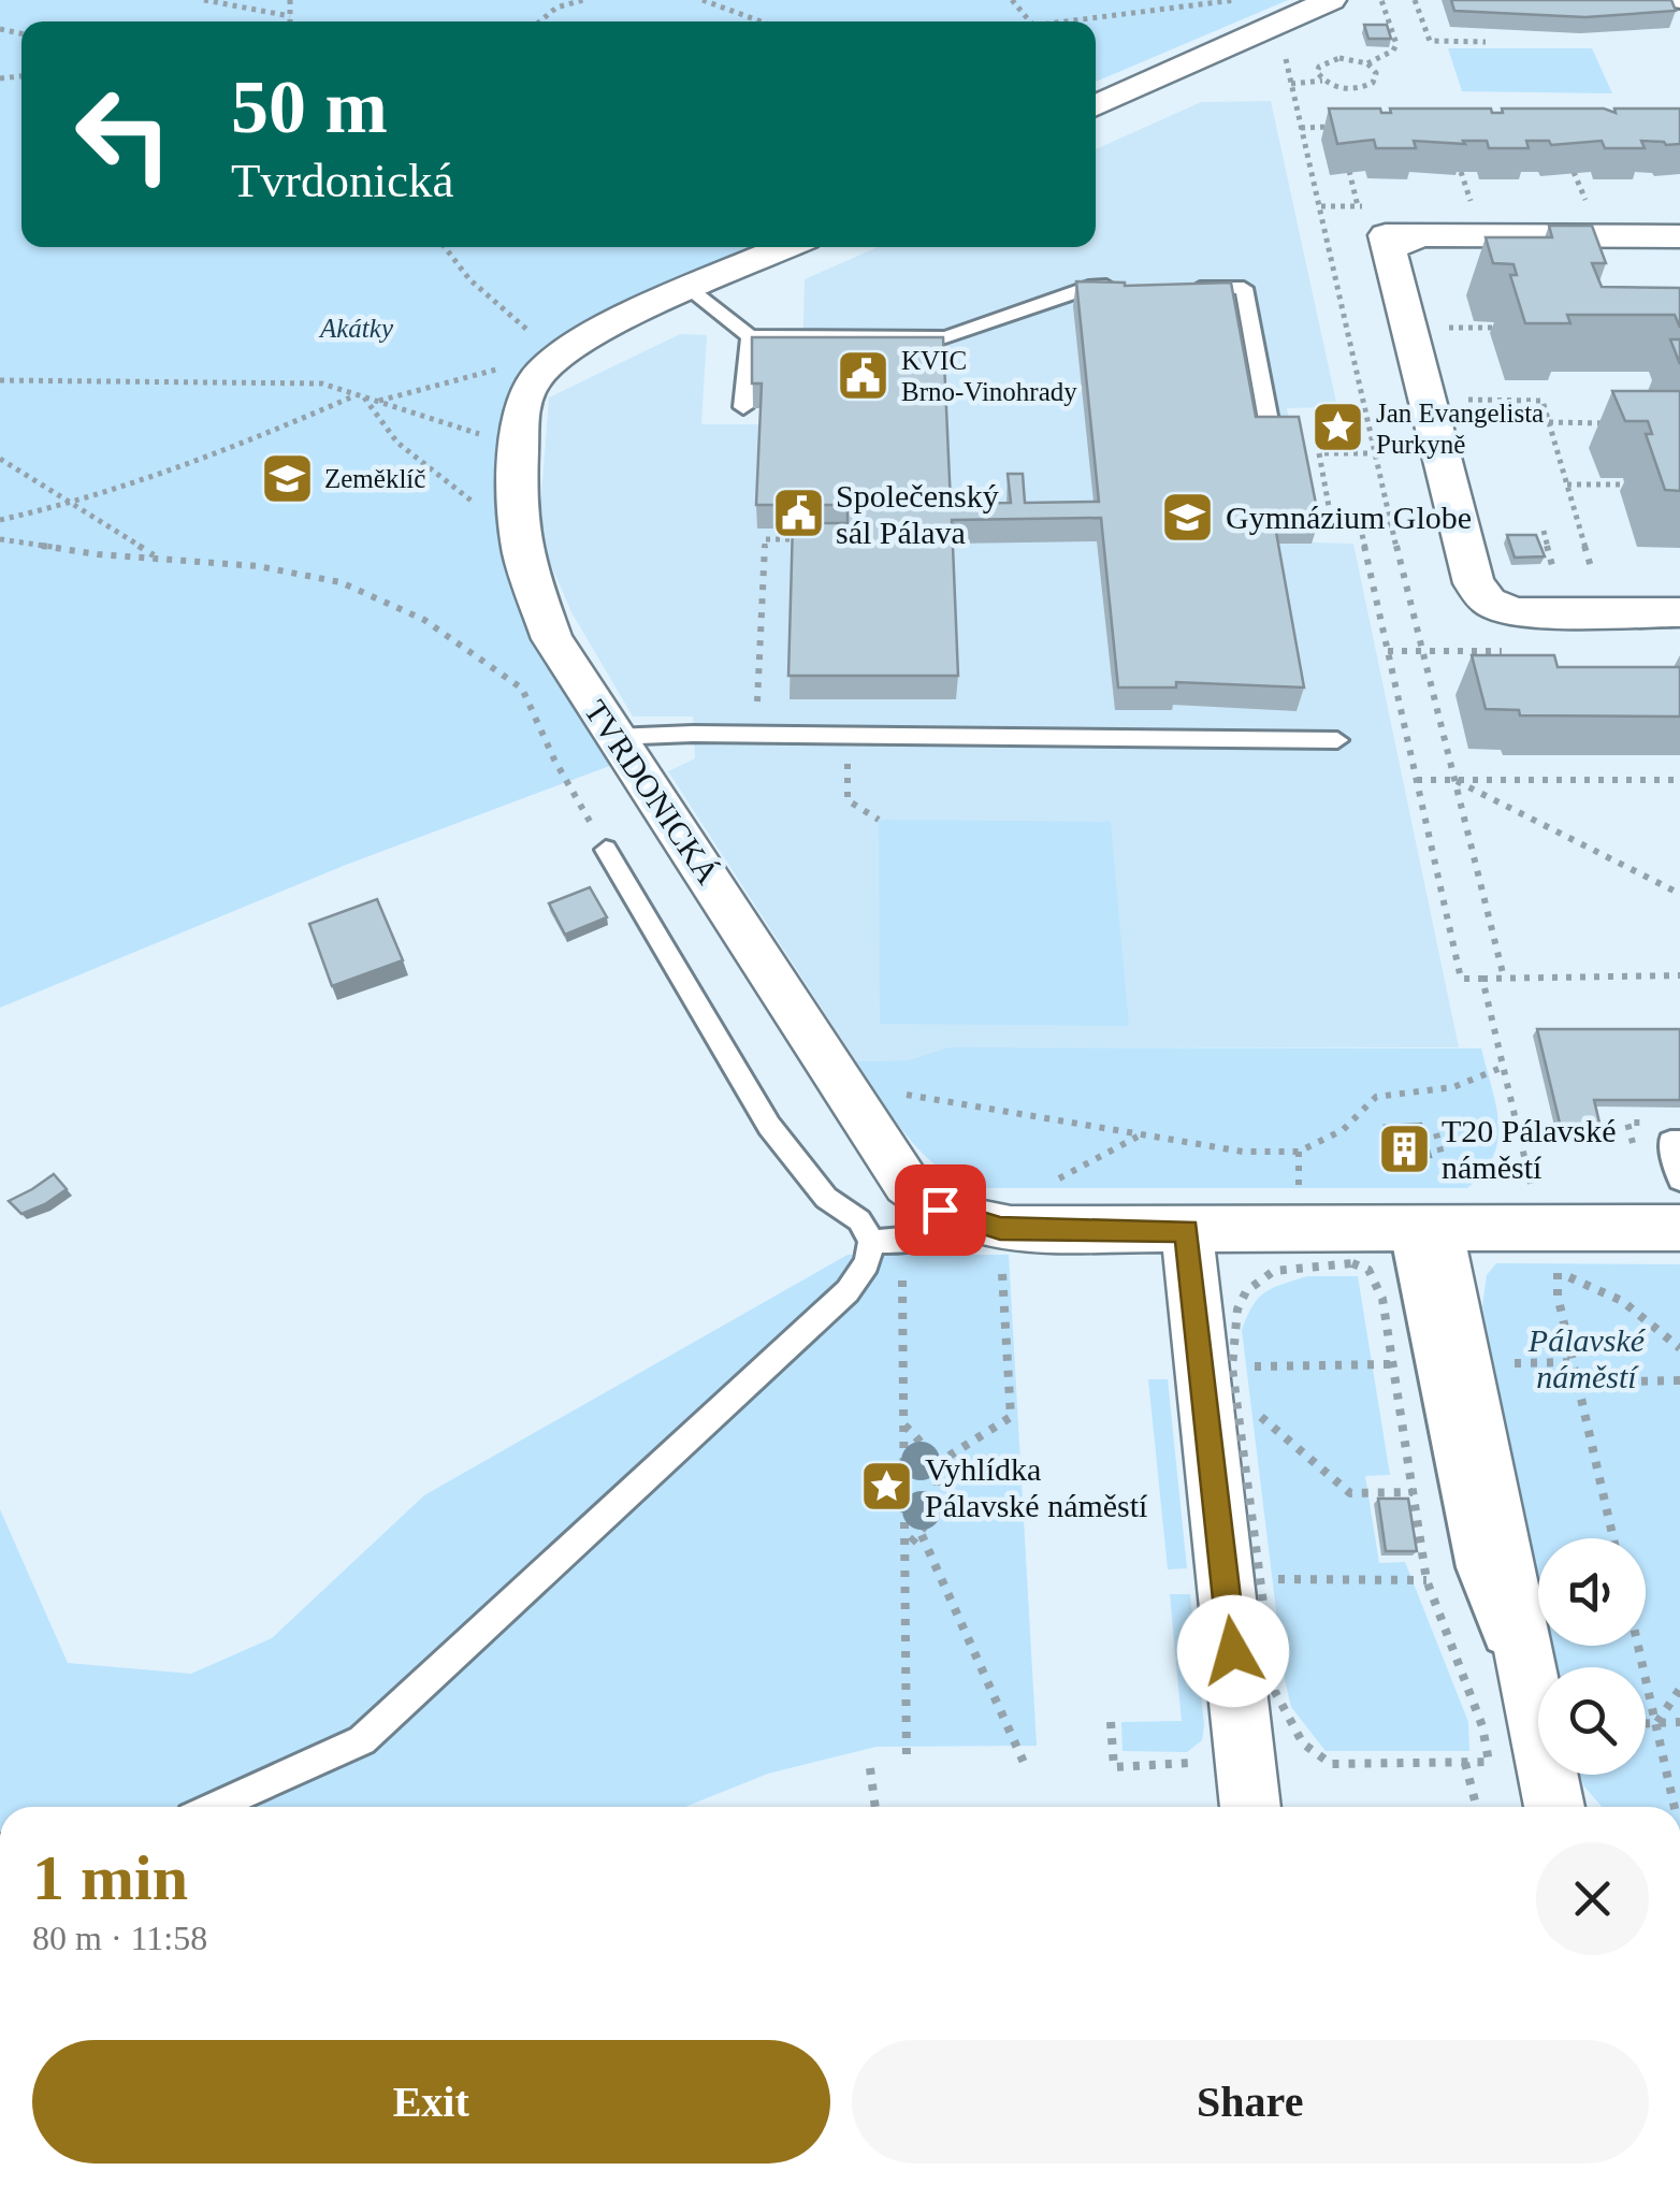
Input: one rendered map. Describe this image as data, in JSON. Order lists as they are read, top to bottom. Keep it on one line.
{"streets":{"street":["TVRDONICKÁ"]},"parks":["Akátky","Pálavské náměstí"],"places":{"public building":["KVIC Brno-Vinohrady","Společenský sál Pálava"],"place":["Jan Evangelista Purkyně","Vyhlídka Pálavské náměstí"],"school or university":["Zeměklíč","Gymnázium Globe"],"building":["T20 Pálavské náměstí"]},"page":{"turn":["50 m","Tvrdonická"],"heading":["1 min","80 m · 11:58"],"buttons":["Exit","Share"]}}
